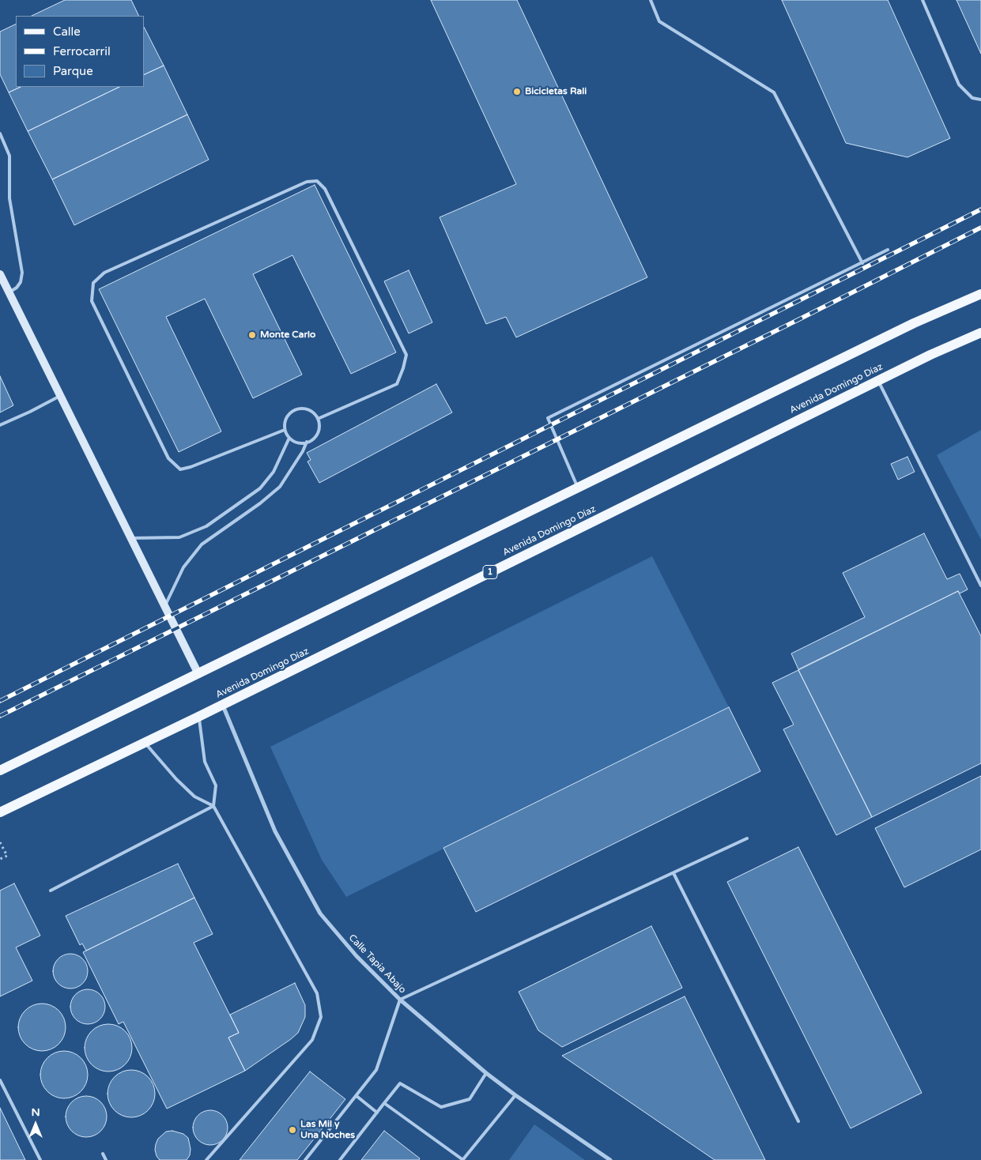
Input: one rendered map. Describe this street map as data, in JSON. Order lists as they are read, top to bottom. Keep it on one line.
{"streets":{"main road":["Avenida Domingo Díaz","1"],"street":["Calle Tapia Abajo"]},"crossings":[["Avenida Domingo Díaz","Calle Tapia Abajo"]],"places":["Bicicletas Rali","Monte Carlo","Las Mil y Una Noches"],"legend":["Calle","Ferrocarril","Parque"],"north":"top"}
